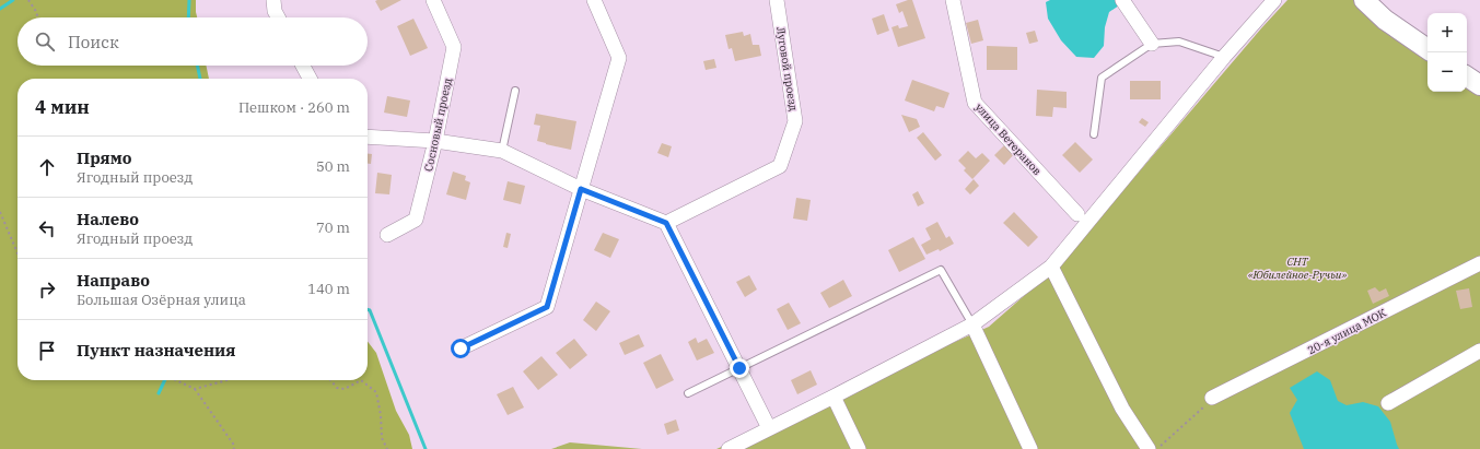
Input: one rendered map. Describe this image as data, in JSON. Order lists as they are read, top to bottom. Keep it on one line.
{"streets":{"street":["Луговой проезд","Сосновый проезд","улица Ветеранов","20-я улица МОК"]},"parks":["СНТ «Юбилейное-Ручьи»"],"page":{"map_buttons":["+","−"],"search":"Поиск","heading":["4 мин","Пешком · 260 m"],"list":[["Прямо","Ягодный проезд","50 m"],["Налево","Ягодный проезд","70 m"],["Направо","Большая Озёрная улица","140 m"],"Пункт назначения"]}}
